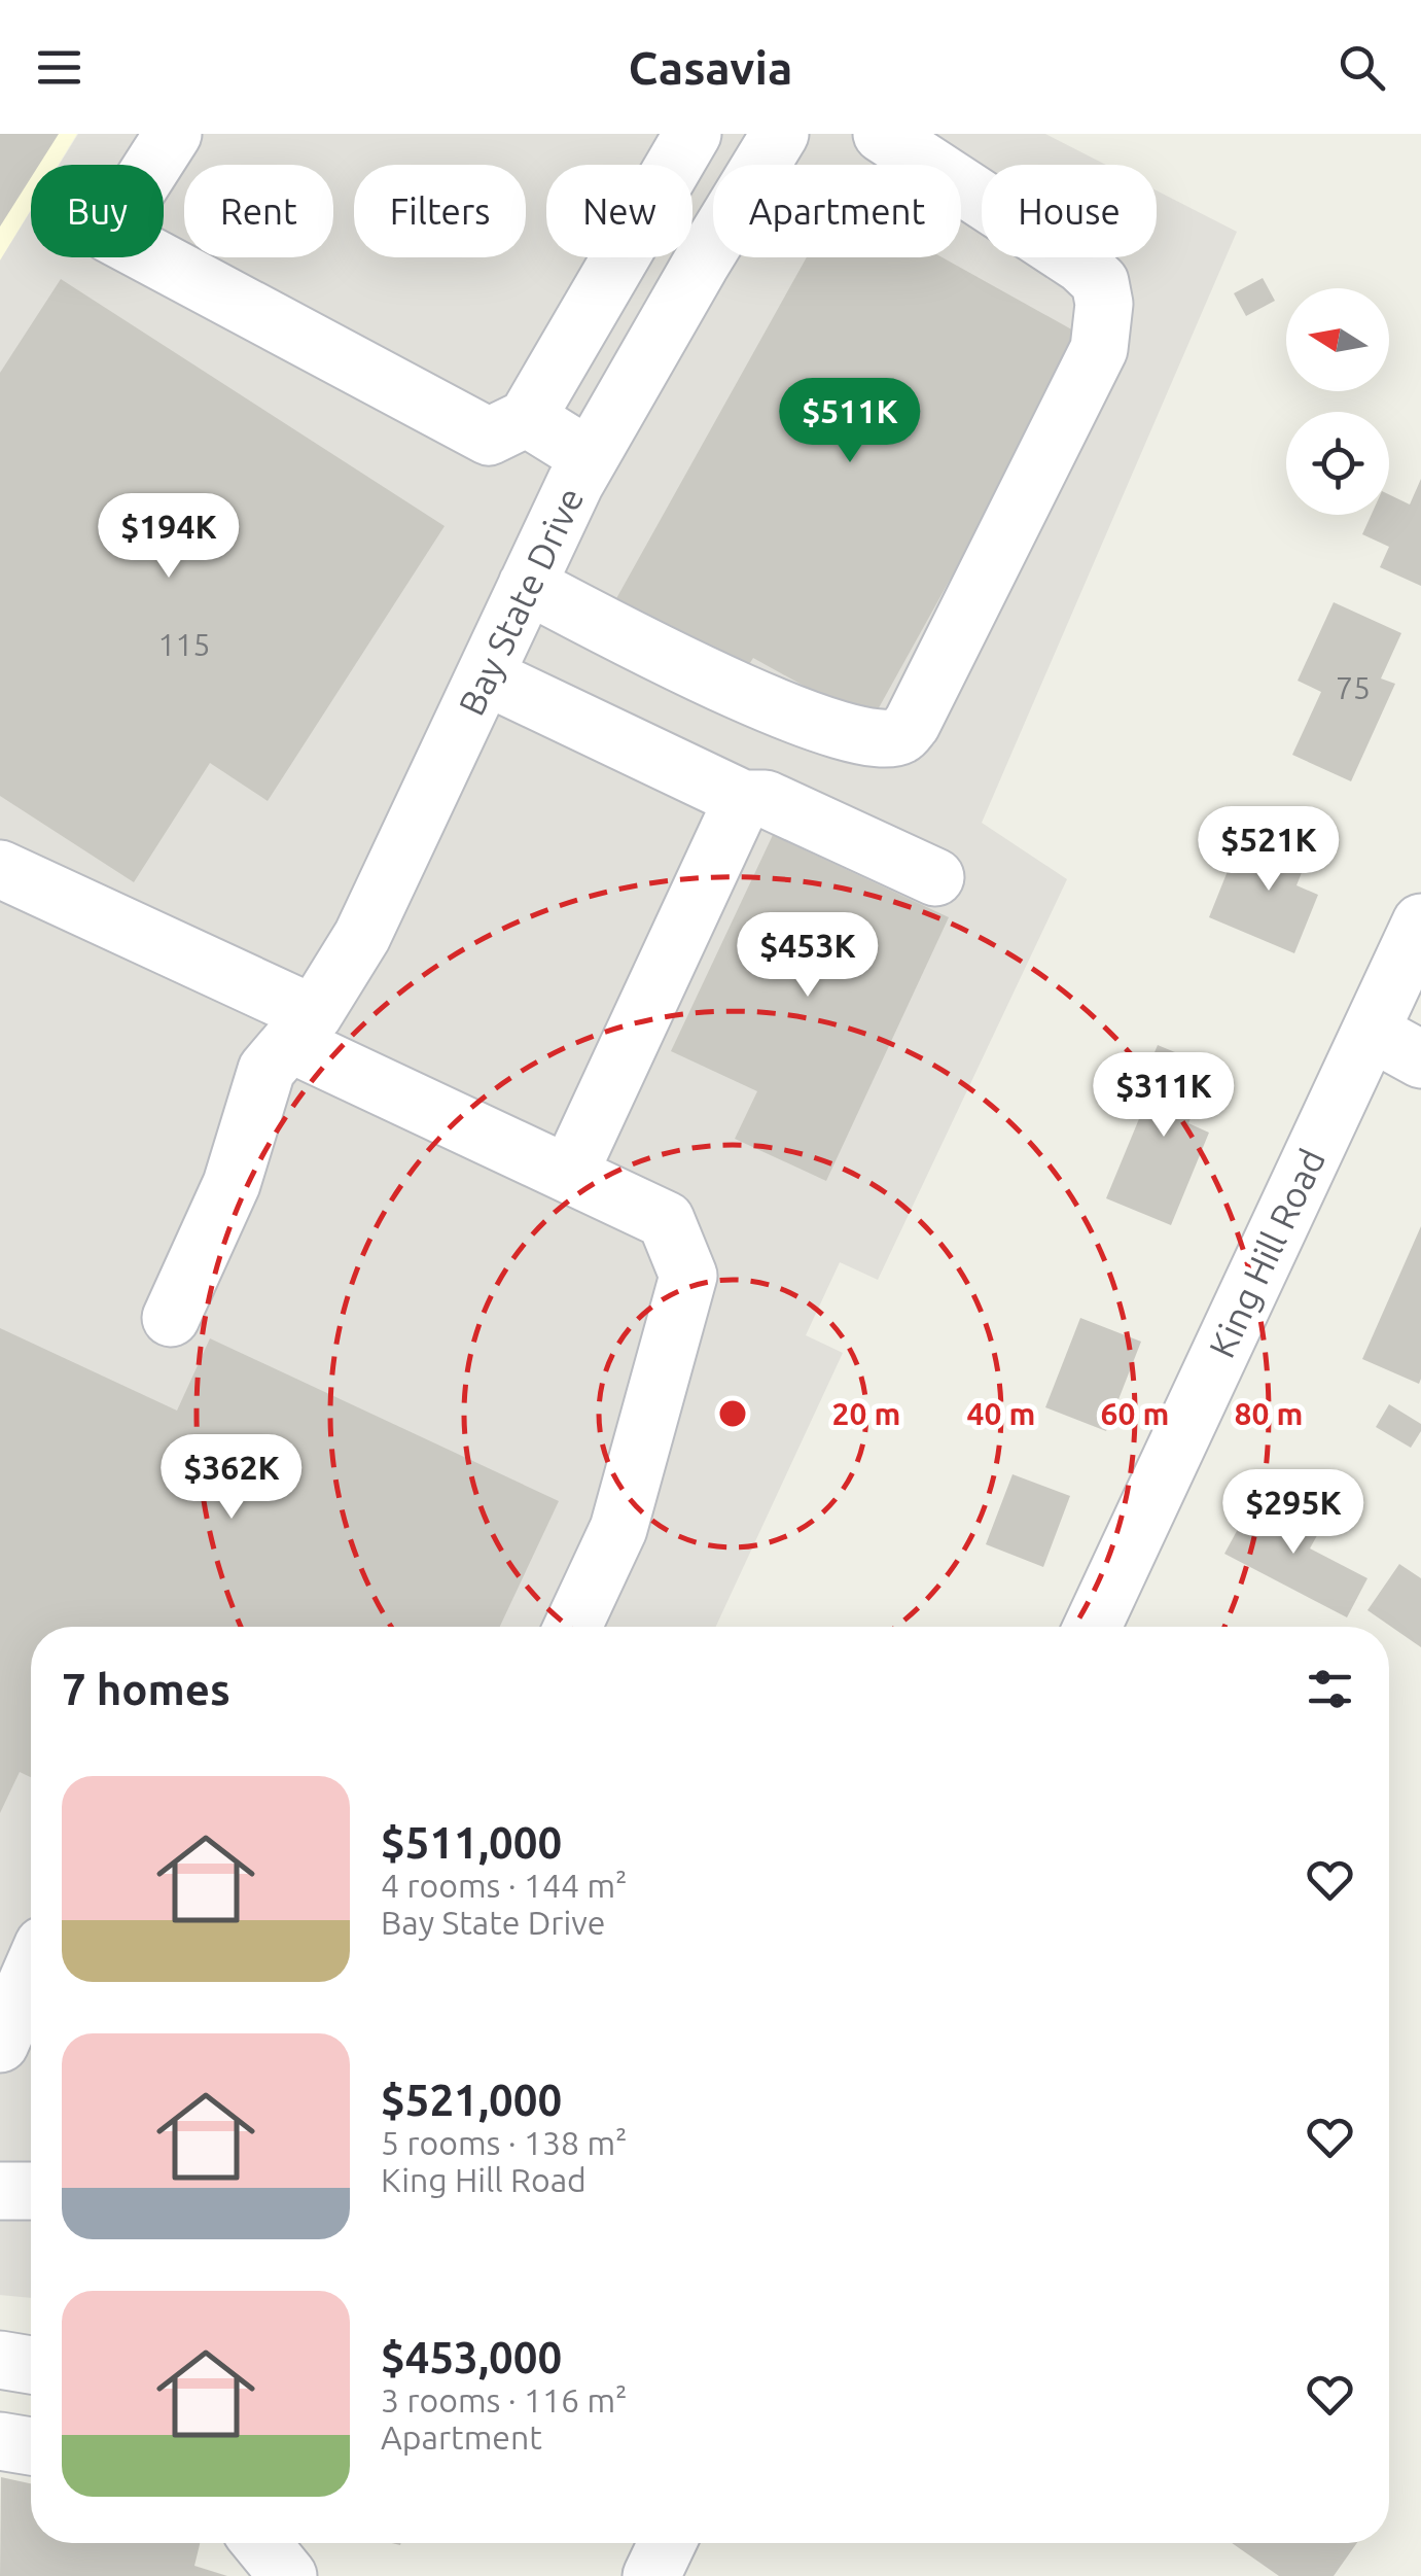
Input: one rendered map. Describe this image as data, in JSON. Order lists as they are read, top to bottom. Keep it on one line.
{"streets":{"street":["Bay State Drive","King Hill Road"]},"house_numbers":["115","75"],"north":"left","page":{"header":"Casavia","chip":["Buy","Rent","Filters","New","Apartment","House"],"price":["$511K","$194K","$521K","$453K","$311K","$362K","$295K"],"heading":"7 homes","list":[{"name":"$511,000","note":"4 rooms · 144 m² · Bay State Drive"},{"name":"$521,000","note":"5 rooms · 138 m² · King Hill Road"},{"name":"$453,000","note":"3 rooms · 116 m² · Apartment"}]},"rings":["20 m","40 m","60 m","80 m"]}
